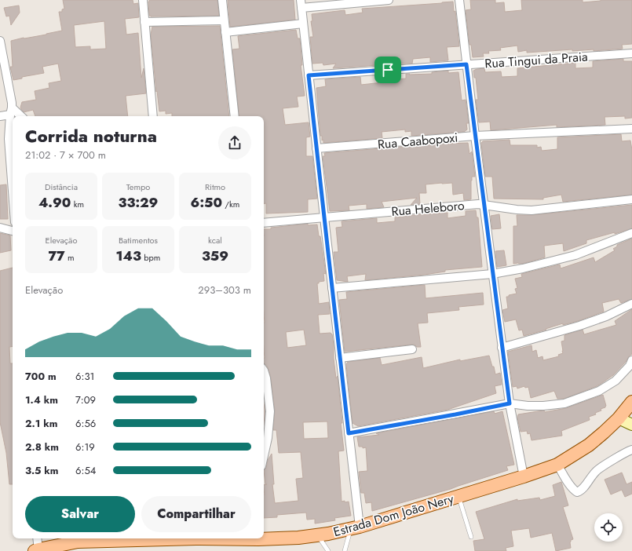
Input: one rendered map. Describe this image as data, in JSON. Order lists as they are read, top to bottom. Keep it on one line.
{"streets":{"main road":["Estrada Dom João Nery"],"street":["Rua Tingui da Praia","Rua Caabopoxi","Rua Heleboro"]},"page":{"heading":["Corrida noturna","21:02 · 7 × 700 m"],"stats":[["Distância","4.90 km"],["Tempo","33:29"],["Ritmo","6:50 /km"],["Elevação","77 m"],["Batimentos","143 bpm"],["kcal","359"]],"chart":["Elevação","293–303 m"],"list":[{"name":"700 m","note":"6:31"},{"name":"1.4 km","note":"7:09"},{"name":"2.1 km","note":"6:56"},{"name":"2.8 km","note":"6:19"},{"name":"3.5 km","note":"6:54"}],"buttons":["Salvar","Compartilhar"]}}
